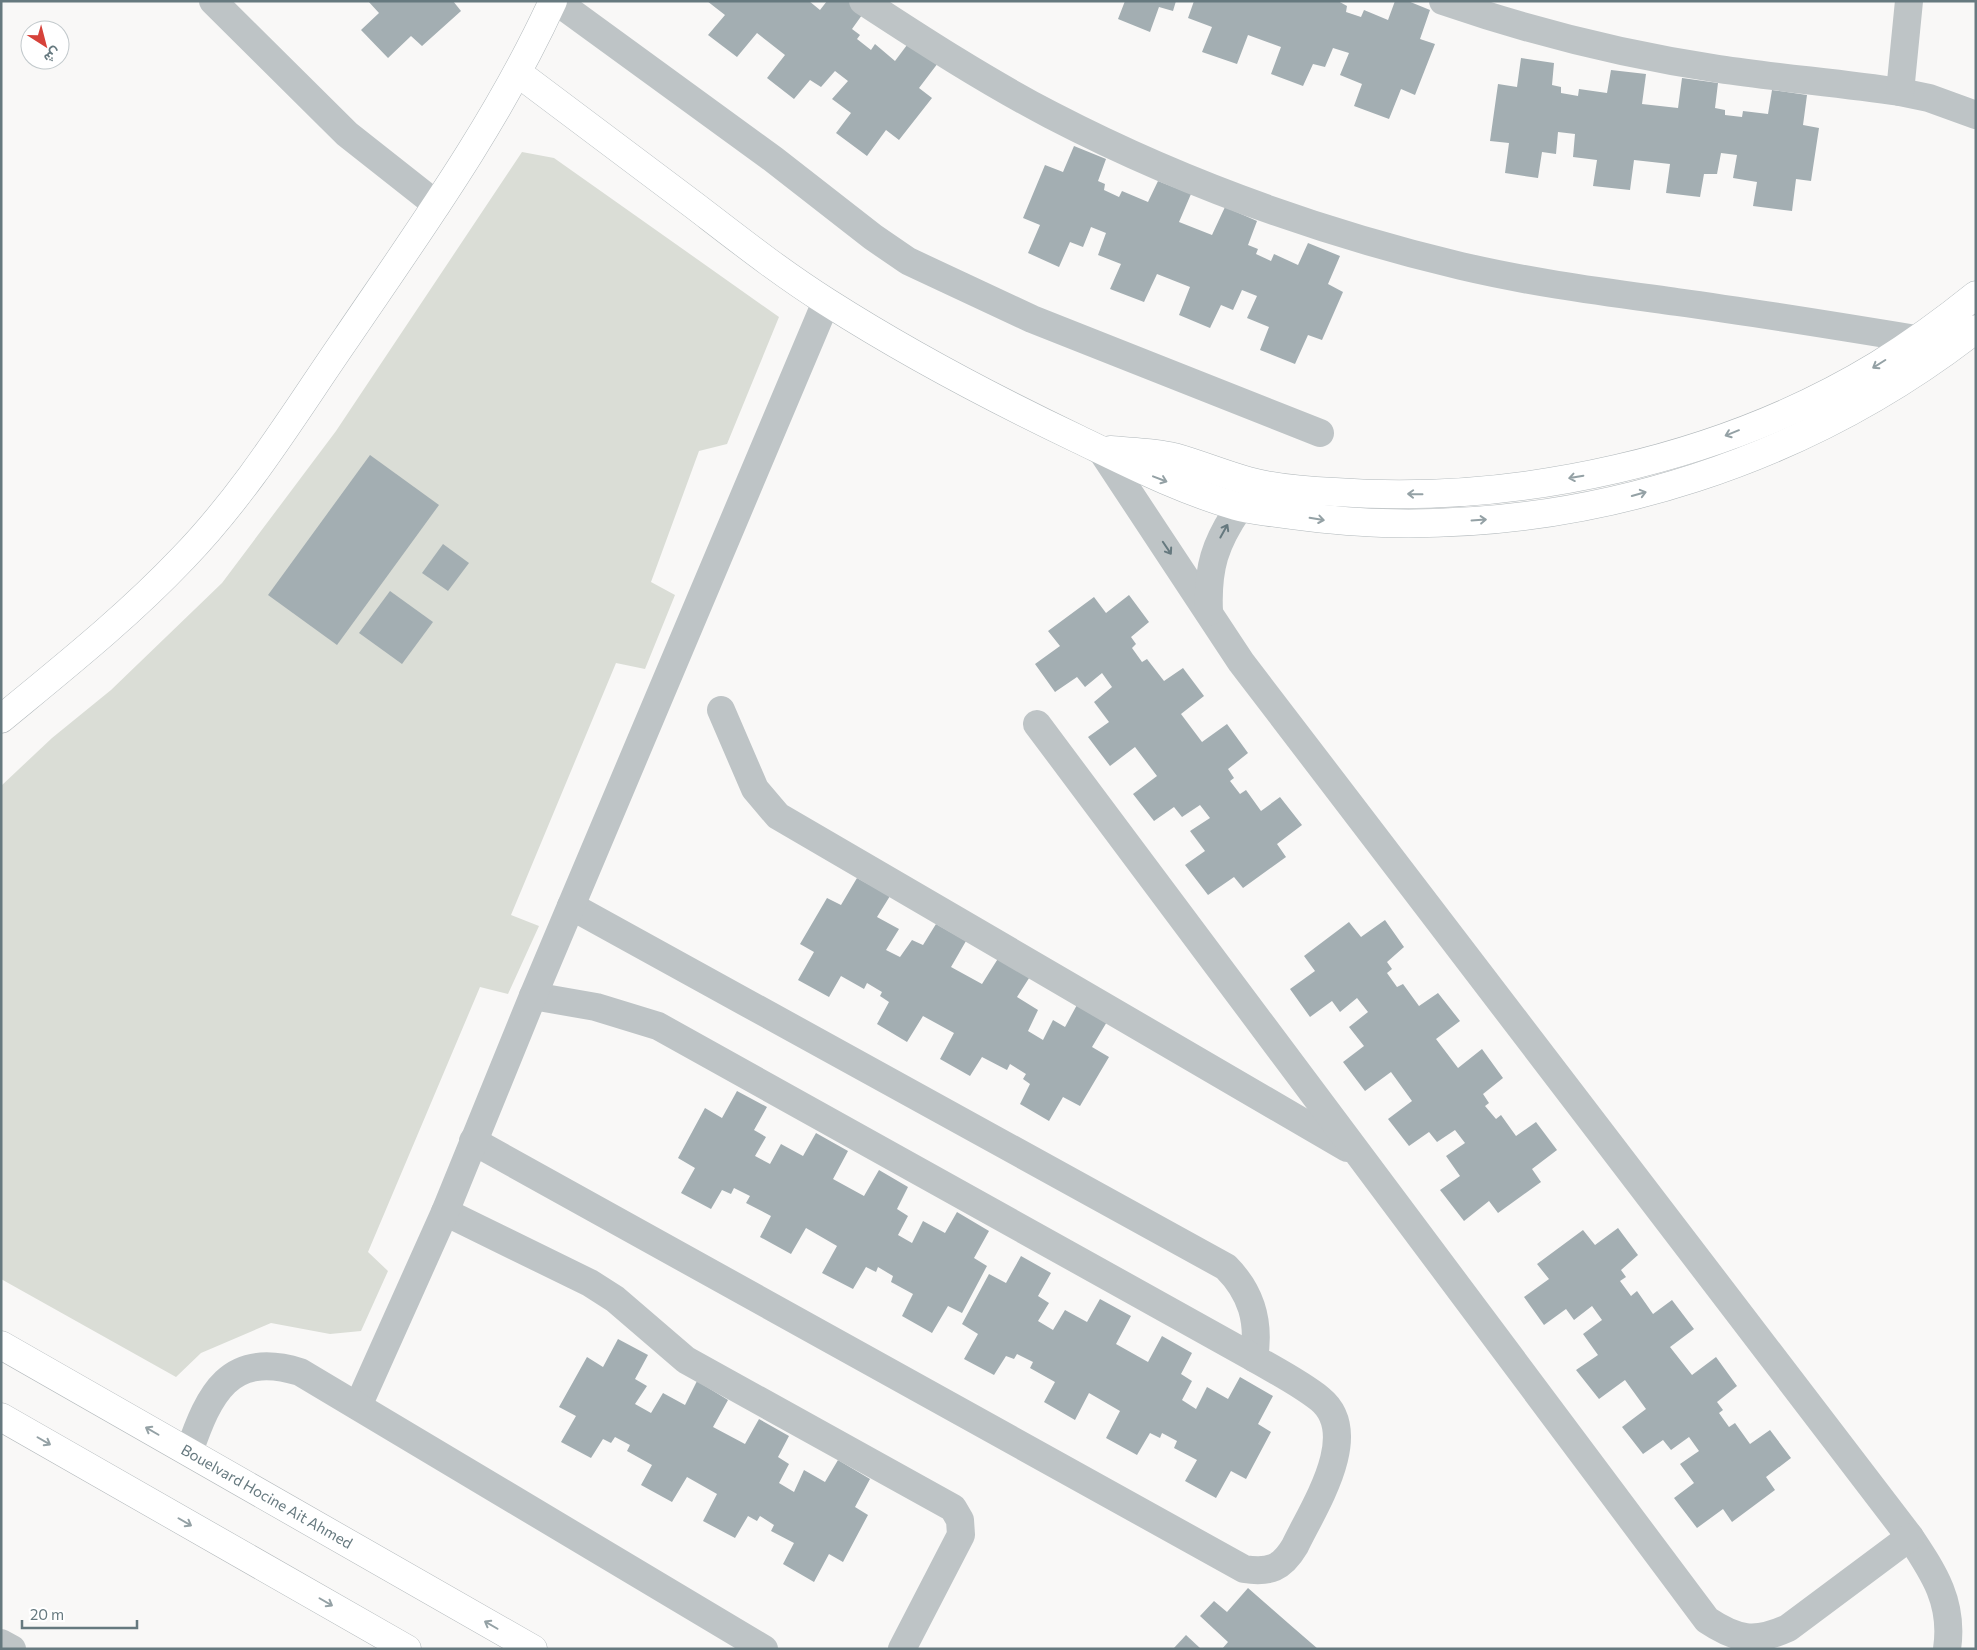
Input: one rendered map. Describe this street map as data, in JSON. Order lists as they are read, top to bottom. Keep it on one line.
{"streets":{"street":["Bouelvard Hocine Ait Ahmed"]},"scale_bar":"20 m","north":"bottom right"}
